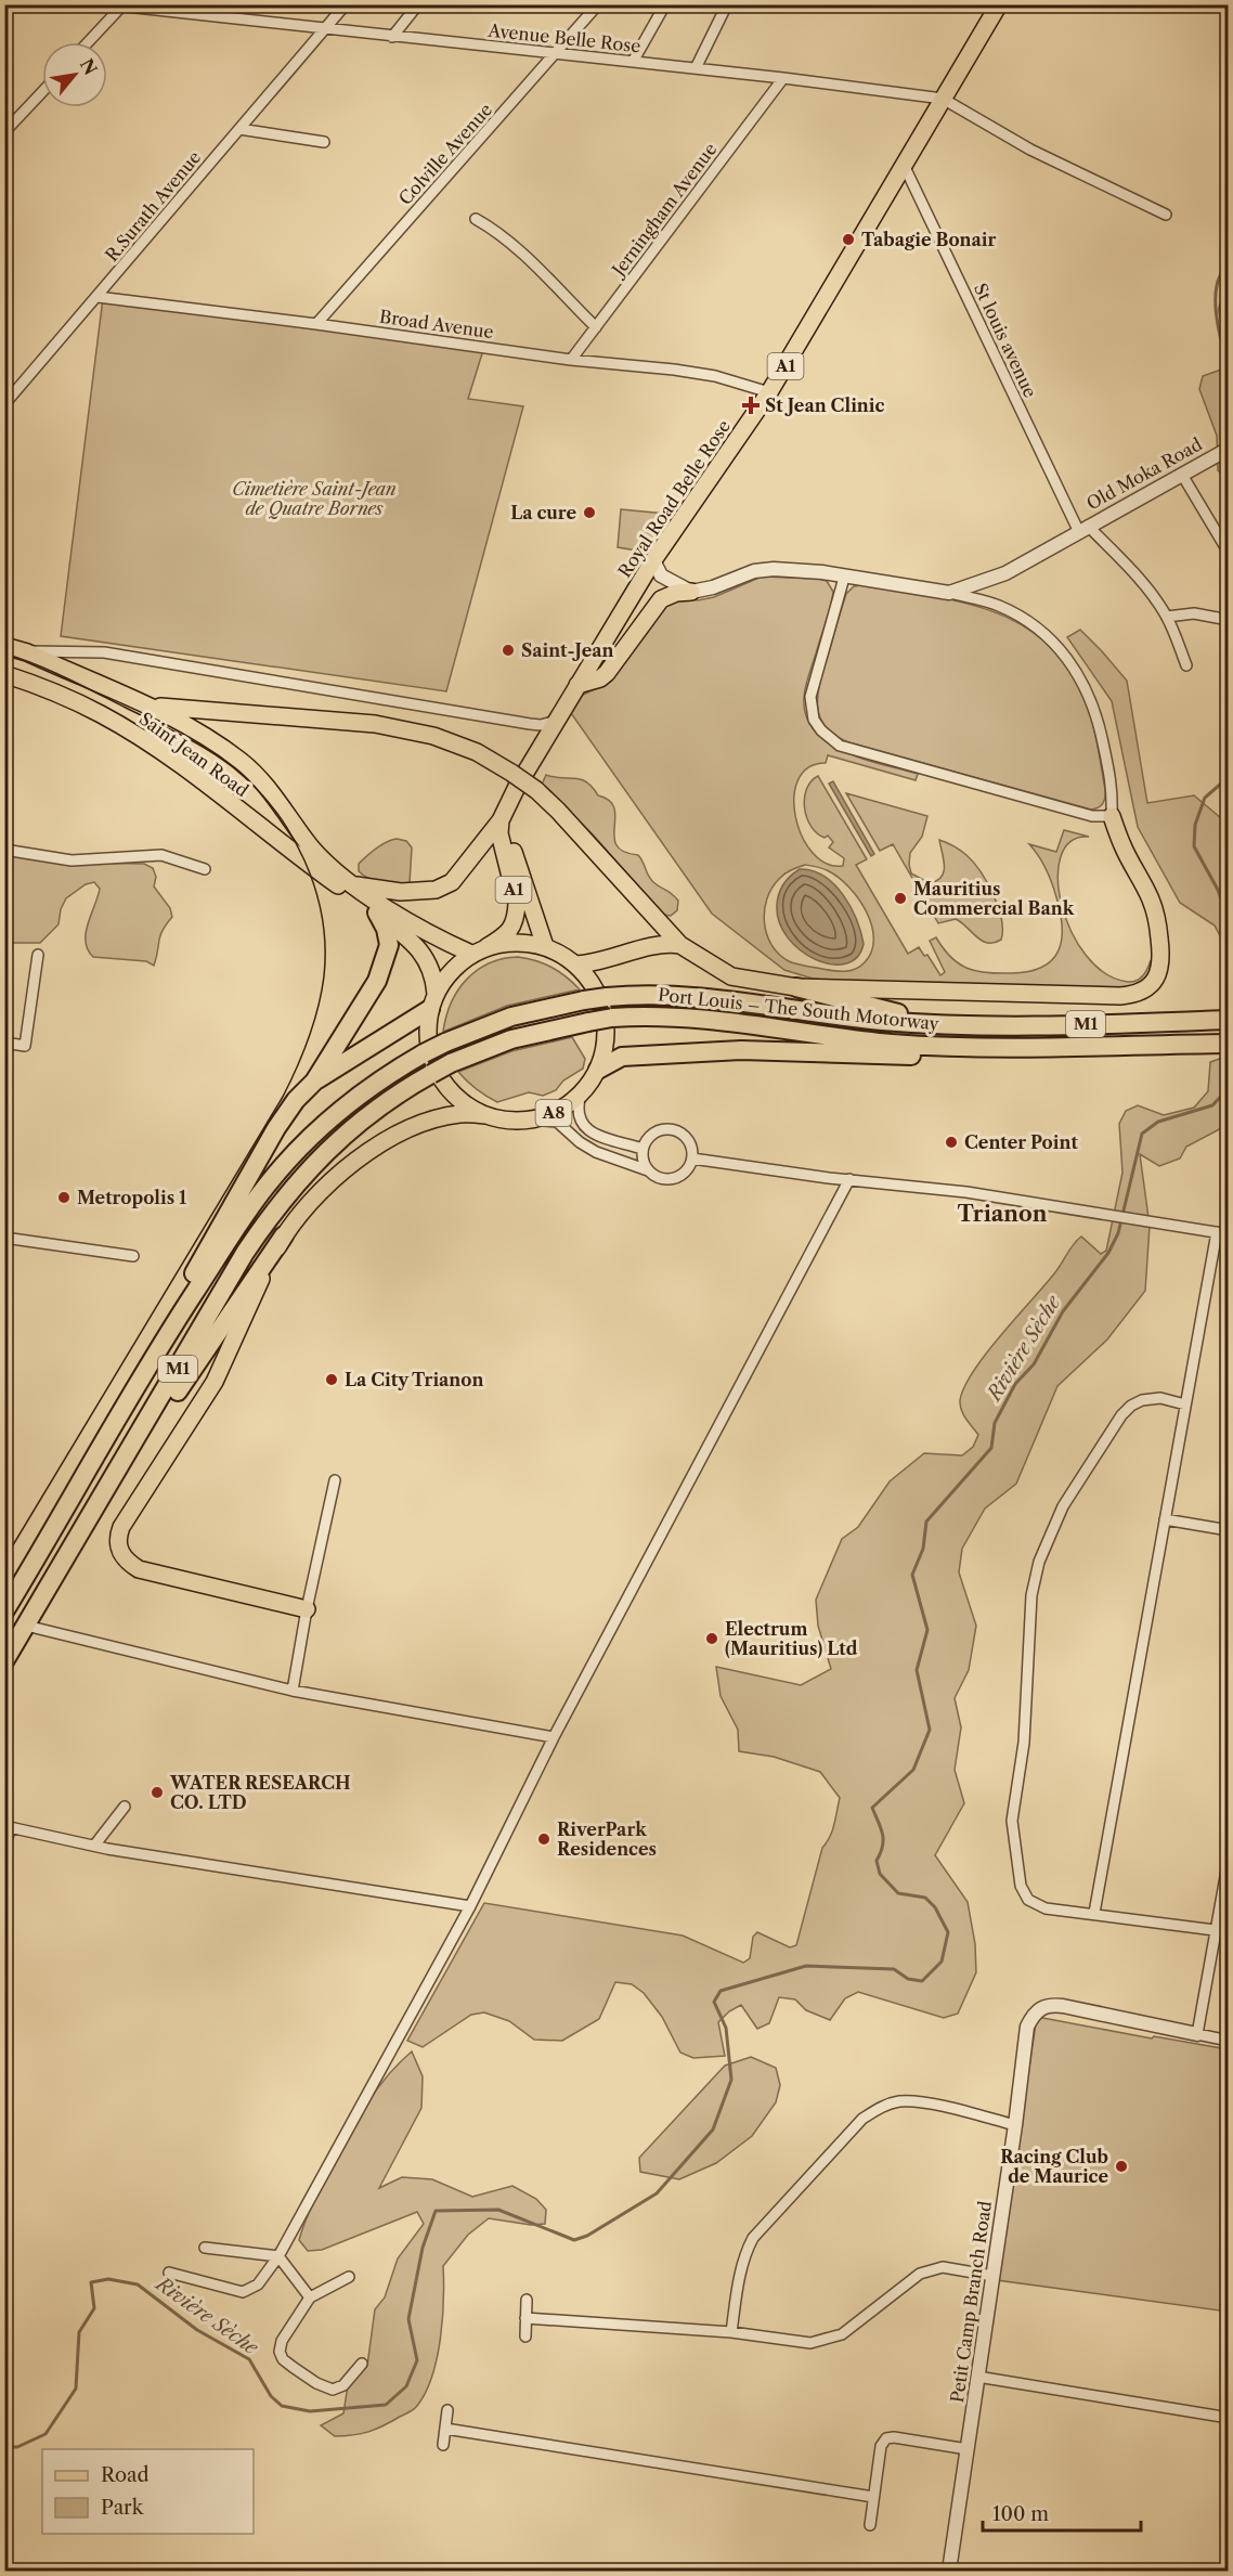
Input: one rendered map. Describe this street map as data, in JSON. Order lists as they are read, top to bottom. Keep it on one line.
{"streets":{"highway":["Port Louis – The South Motorway","M1"],"main road":["A1","Royal Road Belle Rose","Saint Jean Road","A8"],"street":["Avenue Belle Rose","Colville Avenue","R.Surath Avenue","Jerningham Avenue","Broad Avenue","St louis avenue","Old Moka Road","Petit Camp Branch Road"]},"crossings":[["Avenue Belle Rose","Colville Avenue"],["Avenue Belle Rose","R.Surath Avenue"],["Avenue Belle Rose","Jerningham Avenue"],["Avenue Belle Rose","Royal Road Belle Rose"],["Colville Avenue","Broad Avenue"],["R.Surath Avenue","Broad Avenue"],["Jerningham Avenue","Broad Avenue"],["Broad Avenue","Royal Road Belle Rose"],["St louis avenue","Old Moka Road"],["St louis avenue","Royal Road Belle Rose"],["A1","Royal Road Belle Rose"],["A1","A8"],["Royal Road Belle Rose","Saint Jean Road"],["Royal Road Belle Rose","A8"],["Saint Jean Road","A8"]],"districts":["Trianon"],"water":["Rivière Sèche"],"parks":["Cimetière Saint-Jean de Quatre Bornes"],"places":{"other":["Tabagie Bonair","La cure","Saint-Jean","Mauritius Commercial Bank","Center Point","Metropolis 1","La City Trianon","Electrum (Mauritius) Ltd","WATER RESEARCH CO. LTD","RiverPark Residences","Racing Club de Maurice"],"health":["St Jean Clinic"]},"legend":["Road","Park"],"scale_bar":"100 m","north":"top right"}
